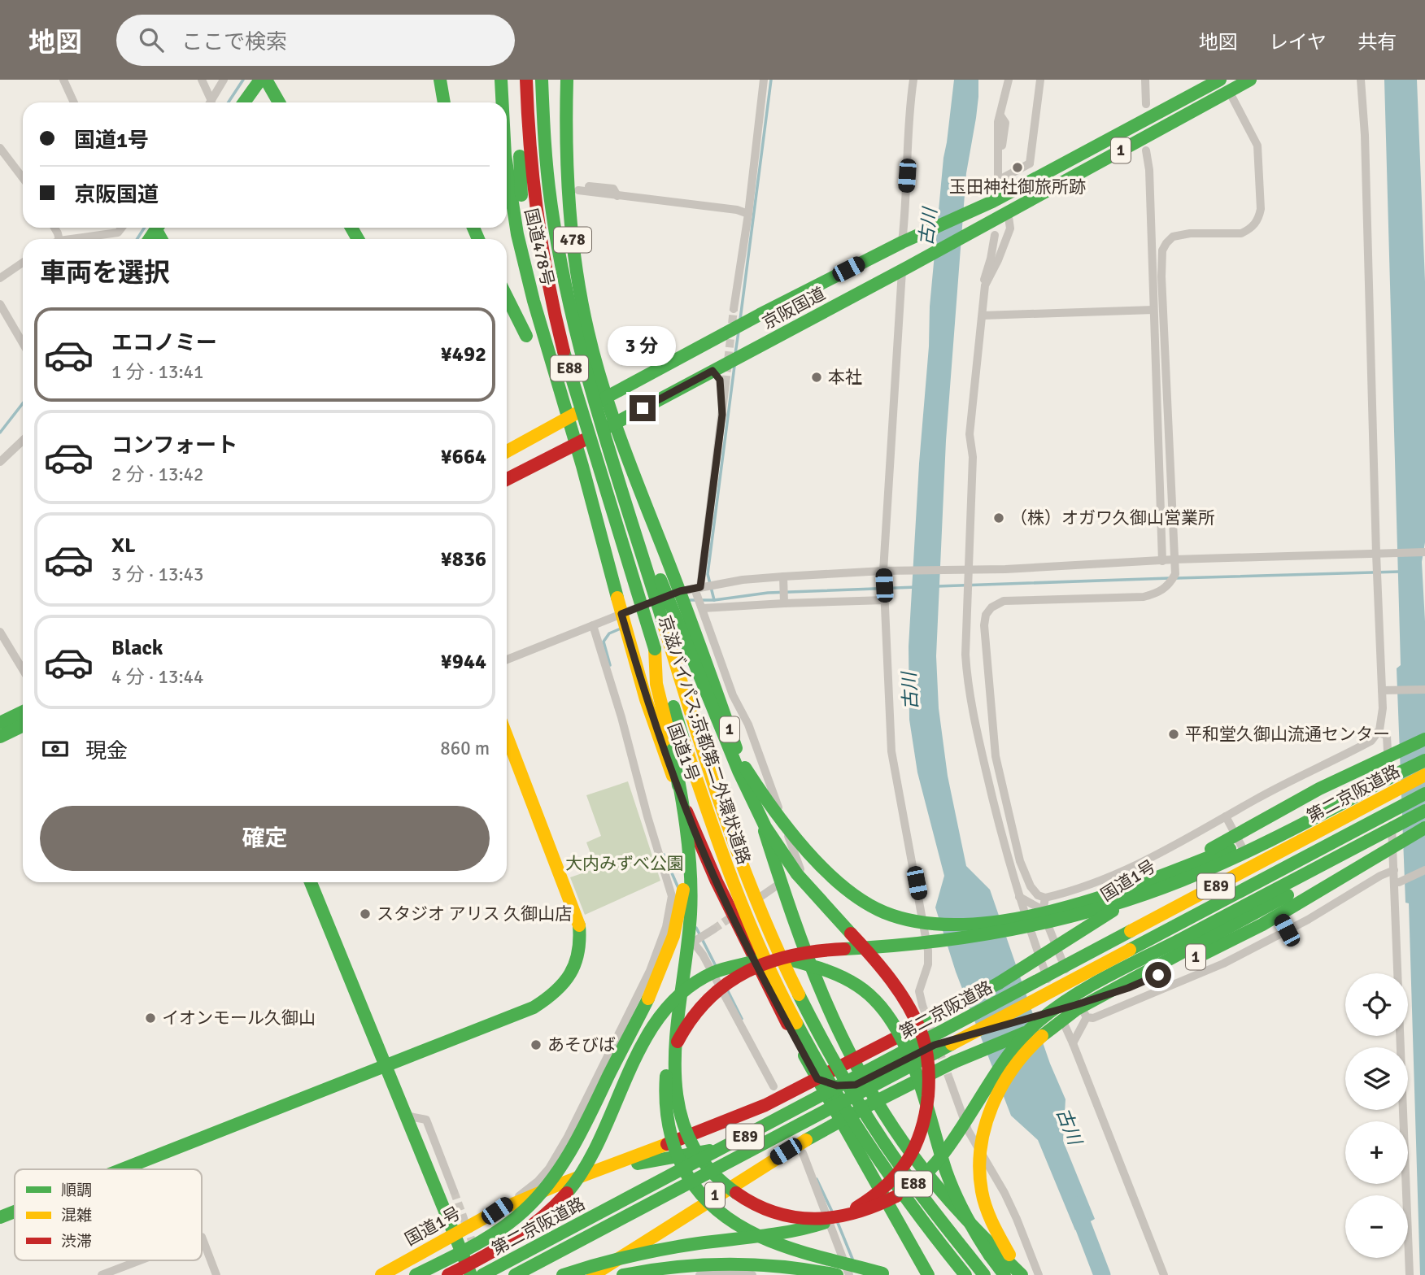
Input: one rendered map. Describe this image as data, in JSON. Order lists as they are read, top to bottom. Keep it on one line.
{"streets":{"main road":["1","478","国道478号","京阪国道","E88","京滋バイパス;京都第二外環状道路","国道1号","第二京阪道路","E89"]},"crossings":[["1","国道478号"],["1","京阪国道"],["1","京滋バイパス;京都第二外環状道路"],["1","国道1号"],["国道478号","京阪国道"],["国道478号","国道1号"],["京阪国道","京滋バイパス;京都第二外環状道路"],["京阪国道","国道1号"],["E88","京滋バイパス;京都第二外環状道路"],["E88","国道1号"],["京滋バイパス;京都第二外環状道路","国道1号"]],"water":["古川"],"parks":["大内みずべ公園"],"places":["玉田神社御旅所跡","本社","（株）オガワ久御山営業所","平和堂久御山流通センター","スタジオ アリス 久御山店","イオンモール久御山","あそびば"],"legend":["順調","混雑","渋滞"],"page":{"header":"地図","search":"ここで検索","nav":["地図","レイヤ","共有"],"banner":["国道1号","京阪国道"],"heading":"車両を選択","list":[{"name":"エコノミー","note":"1 分 · 13:41","value":"¥492"},{"name":"コンフォート","note":"2 分 · 13:42","value":"¥664"},{"name":"XL","note":"3 分 · 13:43","value":"¥836"},{"name":"Black","note":"4 分 · 13:44","value":"¥944"}],"bubble":"3 分","pay":["現金","860 m"],"buttons":"確定","map_buttons":["+","−"]}}
